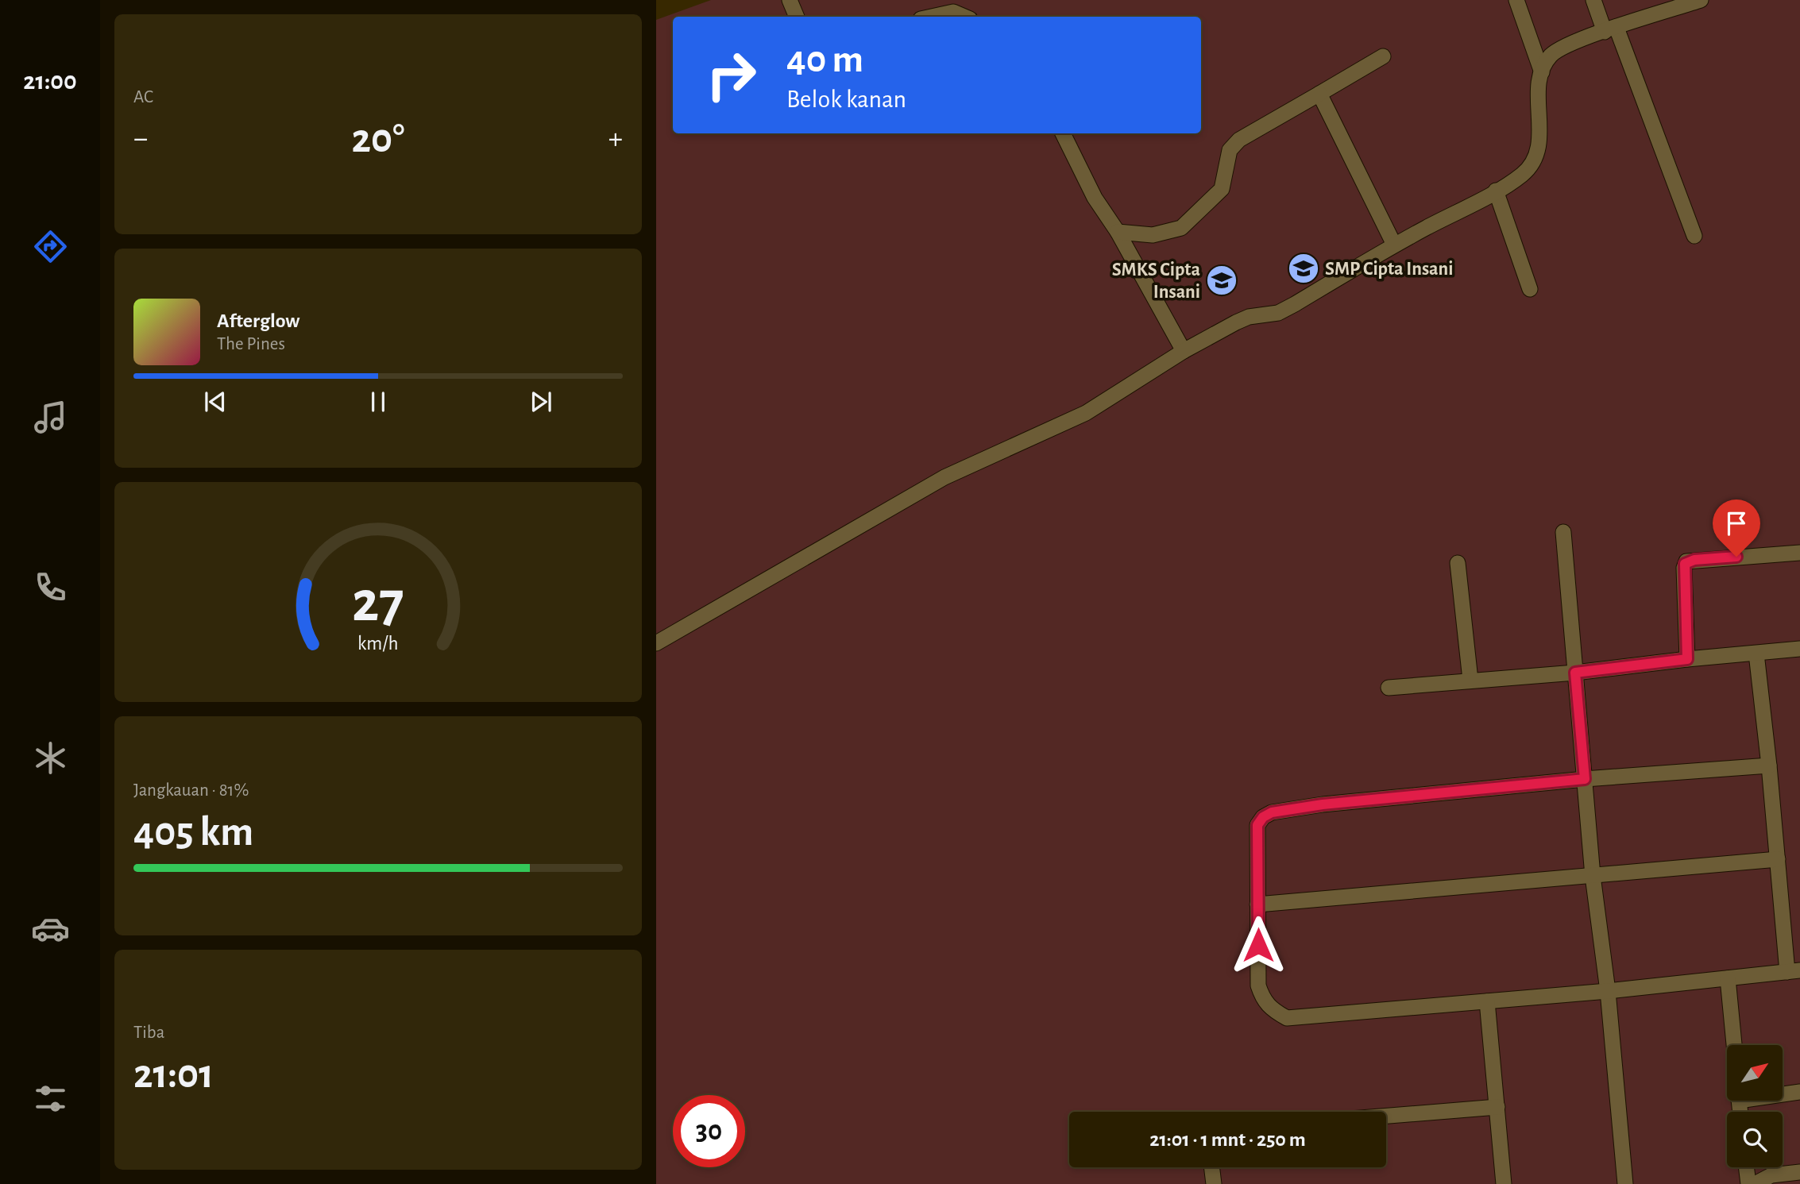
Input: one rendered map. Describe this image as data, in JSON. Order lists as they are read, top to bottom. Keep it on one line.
{"places":{"school or university":["SMP Cipta Insani","SMKS Cipta Insani"]},"north":"top right","page":{"tabs":"21:00","tile":["AC",["Jangkauan · 81%","405 km"],["Tiba","21:01"]],"turn":["40 m","Belok kanan"],"heat":["−","20°","+"],"song":["Afterglow","The Pines"],"limit":"30","trip":"21:01 · 1 mnt · 250 m","gauge":["27","km/h"]}}
